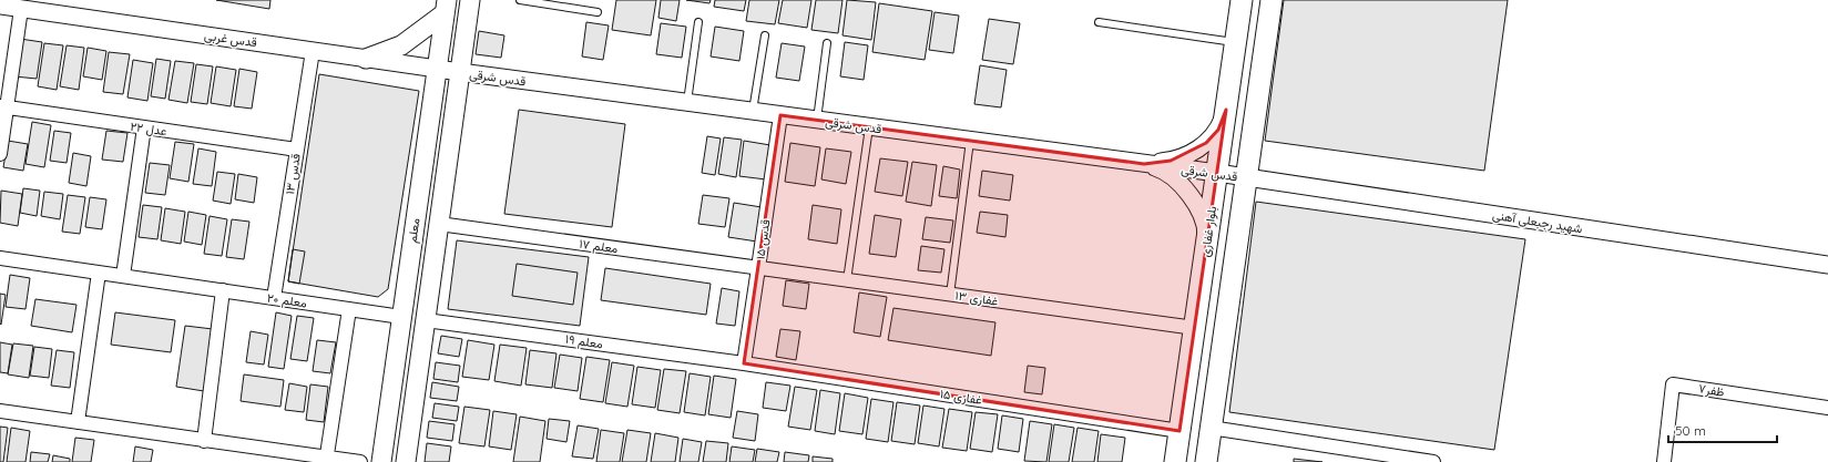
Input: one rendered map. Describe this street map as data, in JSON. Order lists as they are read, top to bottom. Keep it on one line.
{"streets":{"main road":["معلم","بلوار غفاری"],"street":["قدس غربی","قدس شرقی","عدل ۲۲","قدس ۱۳","شهید رجبعلی آهنی","قدس ۱۵","معلم ۱۷","غفاری ۱۳","معلم ۲۰","معلم ۱۹","ظفر۷","غفاری ۱۵"]},"crossings":[["قدس غربی","قدس شرقی"],["قدس غربی","قدس ۱۳"],["قدس غربی","معلم"],["قدس شرقی","شهید رجبعلی آهنی"],["قدس شرقی","معلم"],["قدس شرقی","بلوار غفاری"],["قدس شرقی","قدس ۱۵"],["عدل ۲۲","قدس ۱۳"],["قدس ۱۳","معلم ۲۰"],["معلم","معلم ۱۷"],["معلم","معلم ۲۰"],["معلم","معلم ۱۹"],["بلوار غفاری","غفاری ۱۳"],["بلوار غفاری","غفاری ۱۵"],["قدس ۱۵","معلم ۱۷"],["قدس ۱۵","غفاری ۱۳"],["قدس ۱۵","معلم ۱۹"],["قدس ۱۵","غفاری ۱۵"],["معلم ۱۷","غفاری ۱۳"],["معلم ۱۹","غفاری ۱۵"]],"scale_bar":"50 m"}
